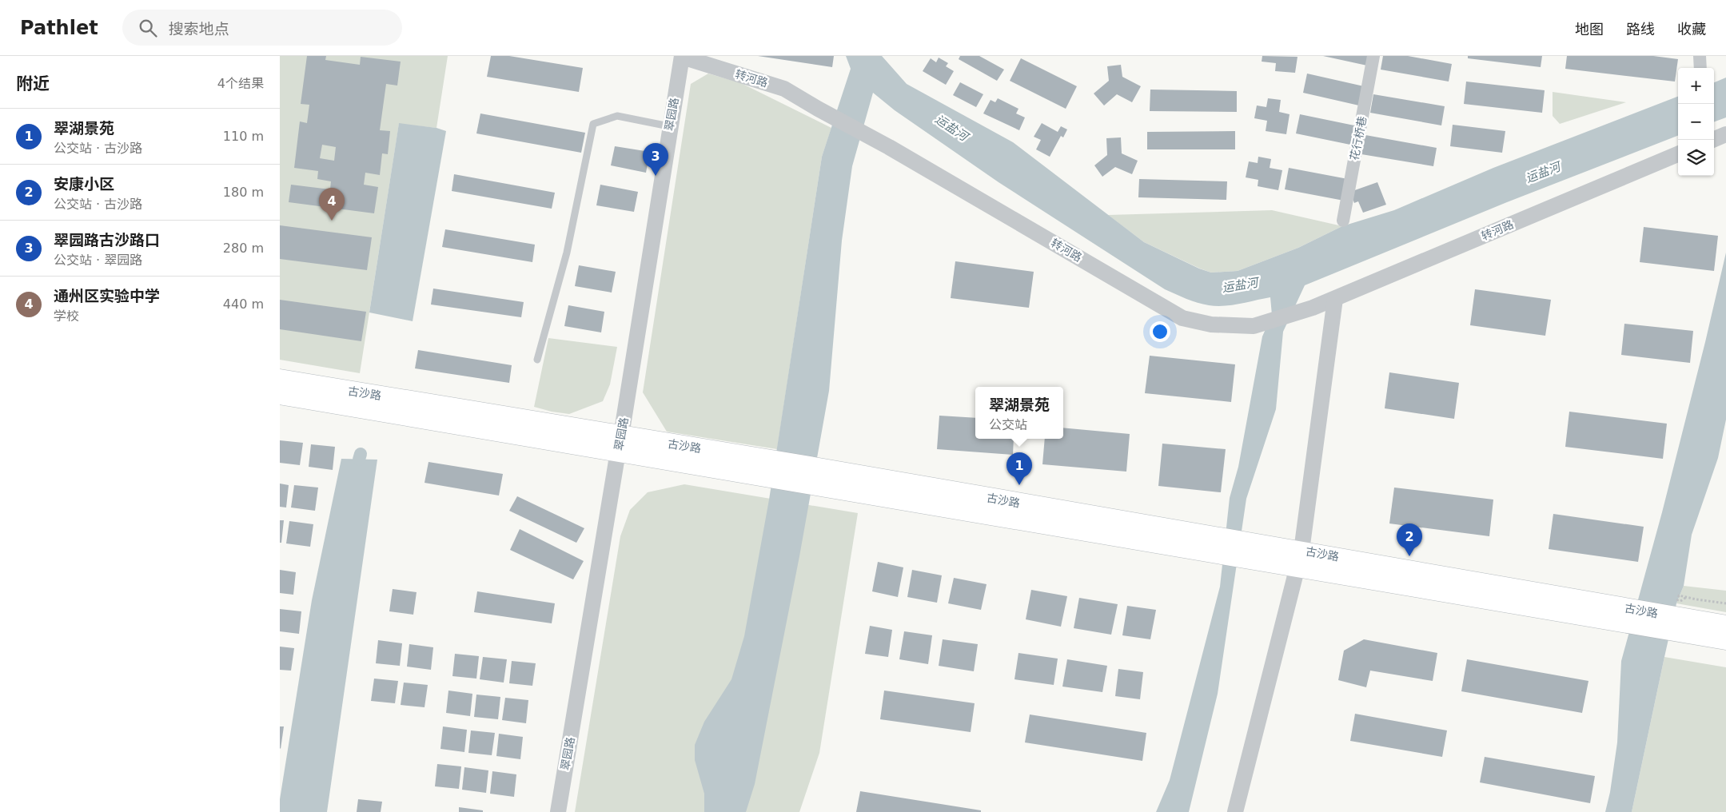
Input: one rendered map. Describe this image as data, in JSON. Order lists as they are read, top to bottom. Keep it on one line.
{"streets":{"main road":["古沙路"],"street":["转河路","翠园路","花行桥巷"]},"crossings":[["转河路","翠园路"],["翠园路","古沙路"]],"water":["运盐河"],"page":{"header":"Pathlet","search":"搜索地点","nav":["地图","路线","收藏"],"heading":["附近","4个结果"],"map_buttons":["+","−"],"list":[{"mark":"1","name":"翠湖景苑","note":"公交站 · 古沙路","value":"110 m"},{"mark":"2","name":"安康小区","note":"公交站 · 古沙路","value":"180 m"},{"mark":"3","name":"翠园路古沙路口","note":"公交站 · 翠园路","value":"280 m"},{"mark":"4","name":"通州区实验中学","note":"学校","value":"440 m"}],"pins":["3","4","1","2"],"popup":["翠湖景苑","公交站"]}}
